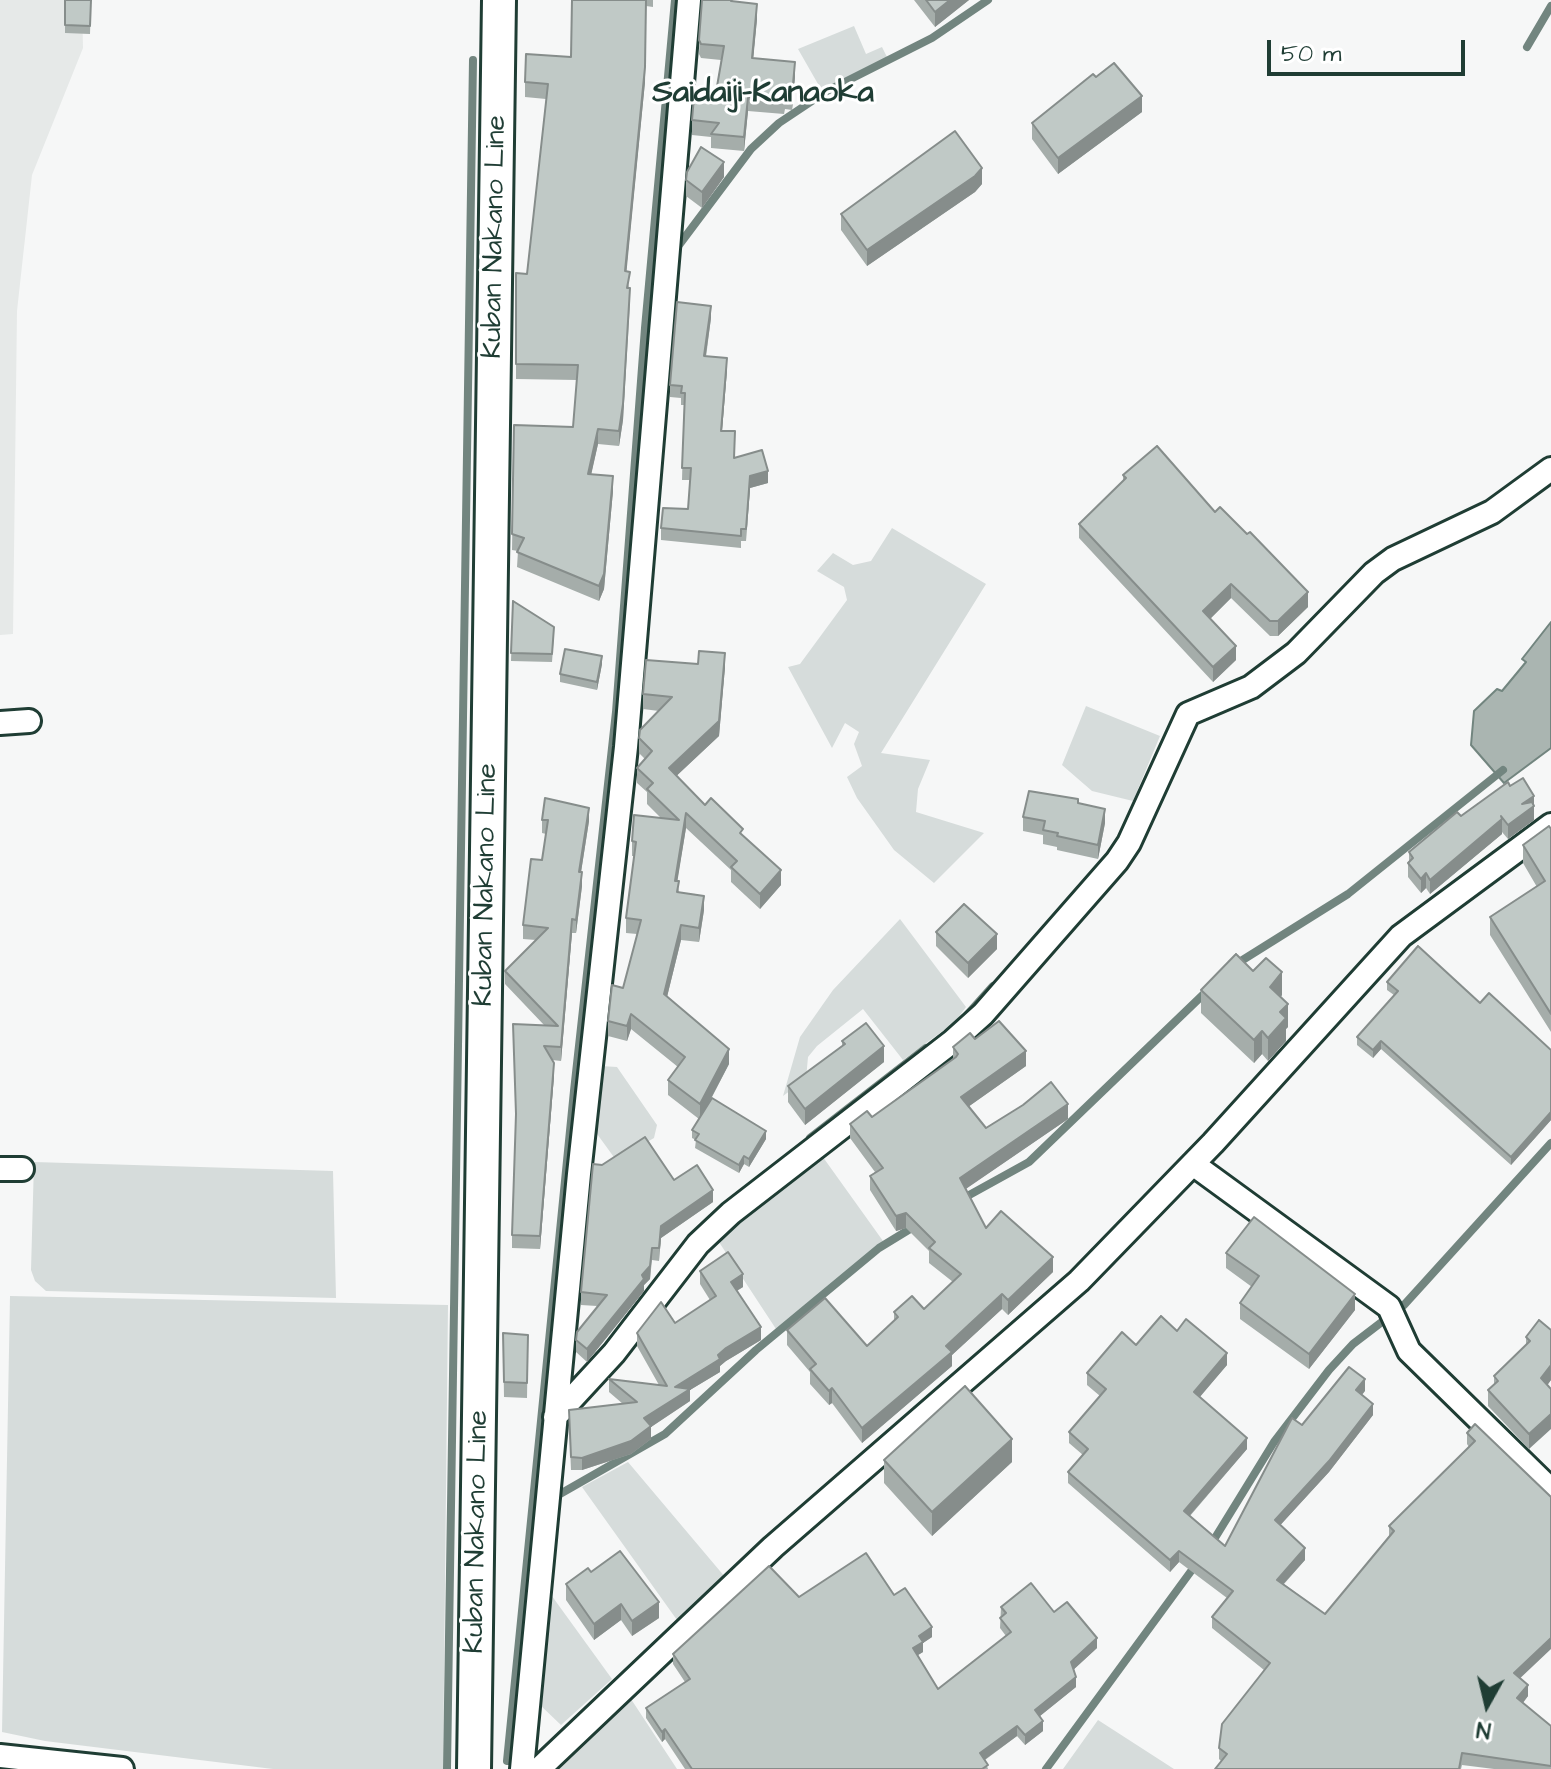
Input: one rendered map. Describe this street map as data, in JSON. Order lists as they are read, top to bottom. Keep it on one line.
{"streets":{"main road":["Kuban Nakano Line"]},"districts":["Saidaiji-Kanaoka"],"scale_bar":"50 m","north":"bottom"}
